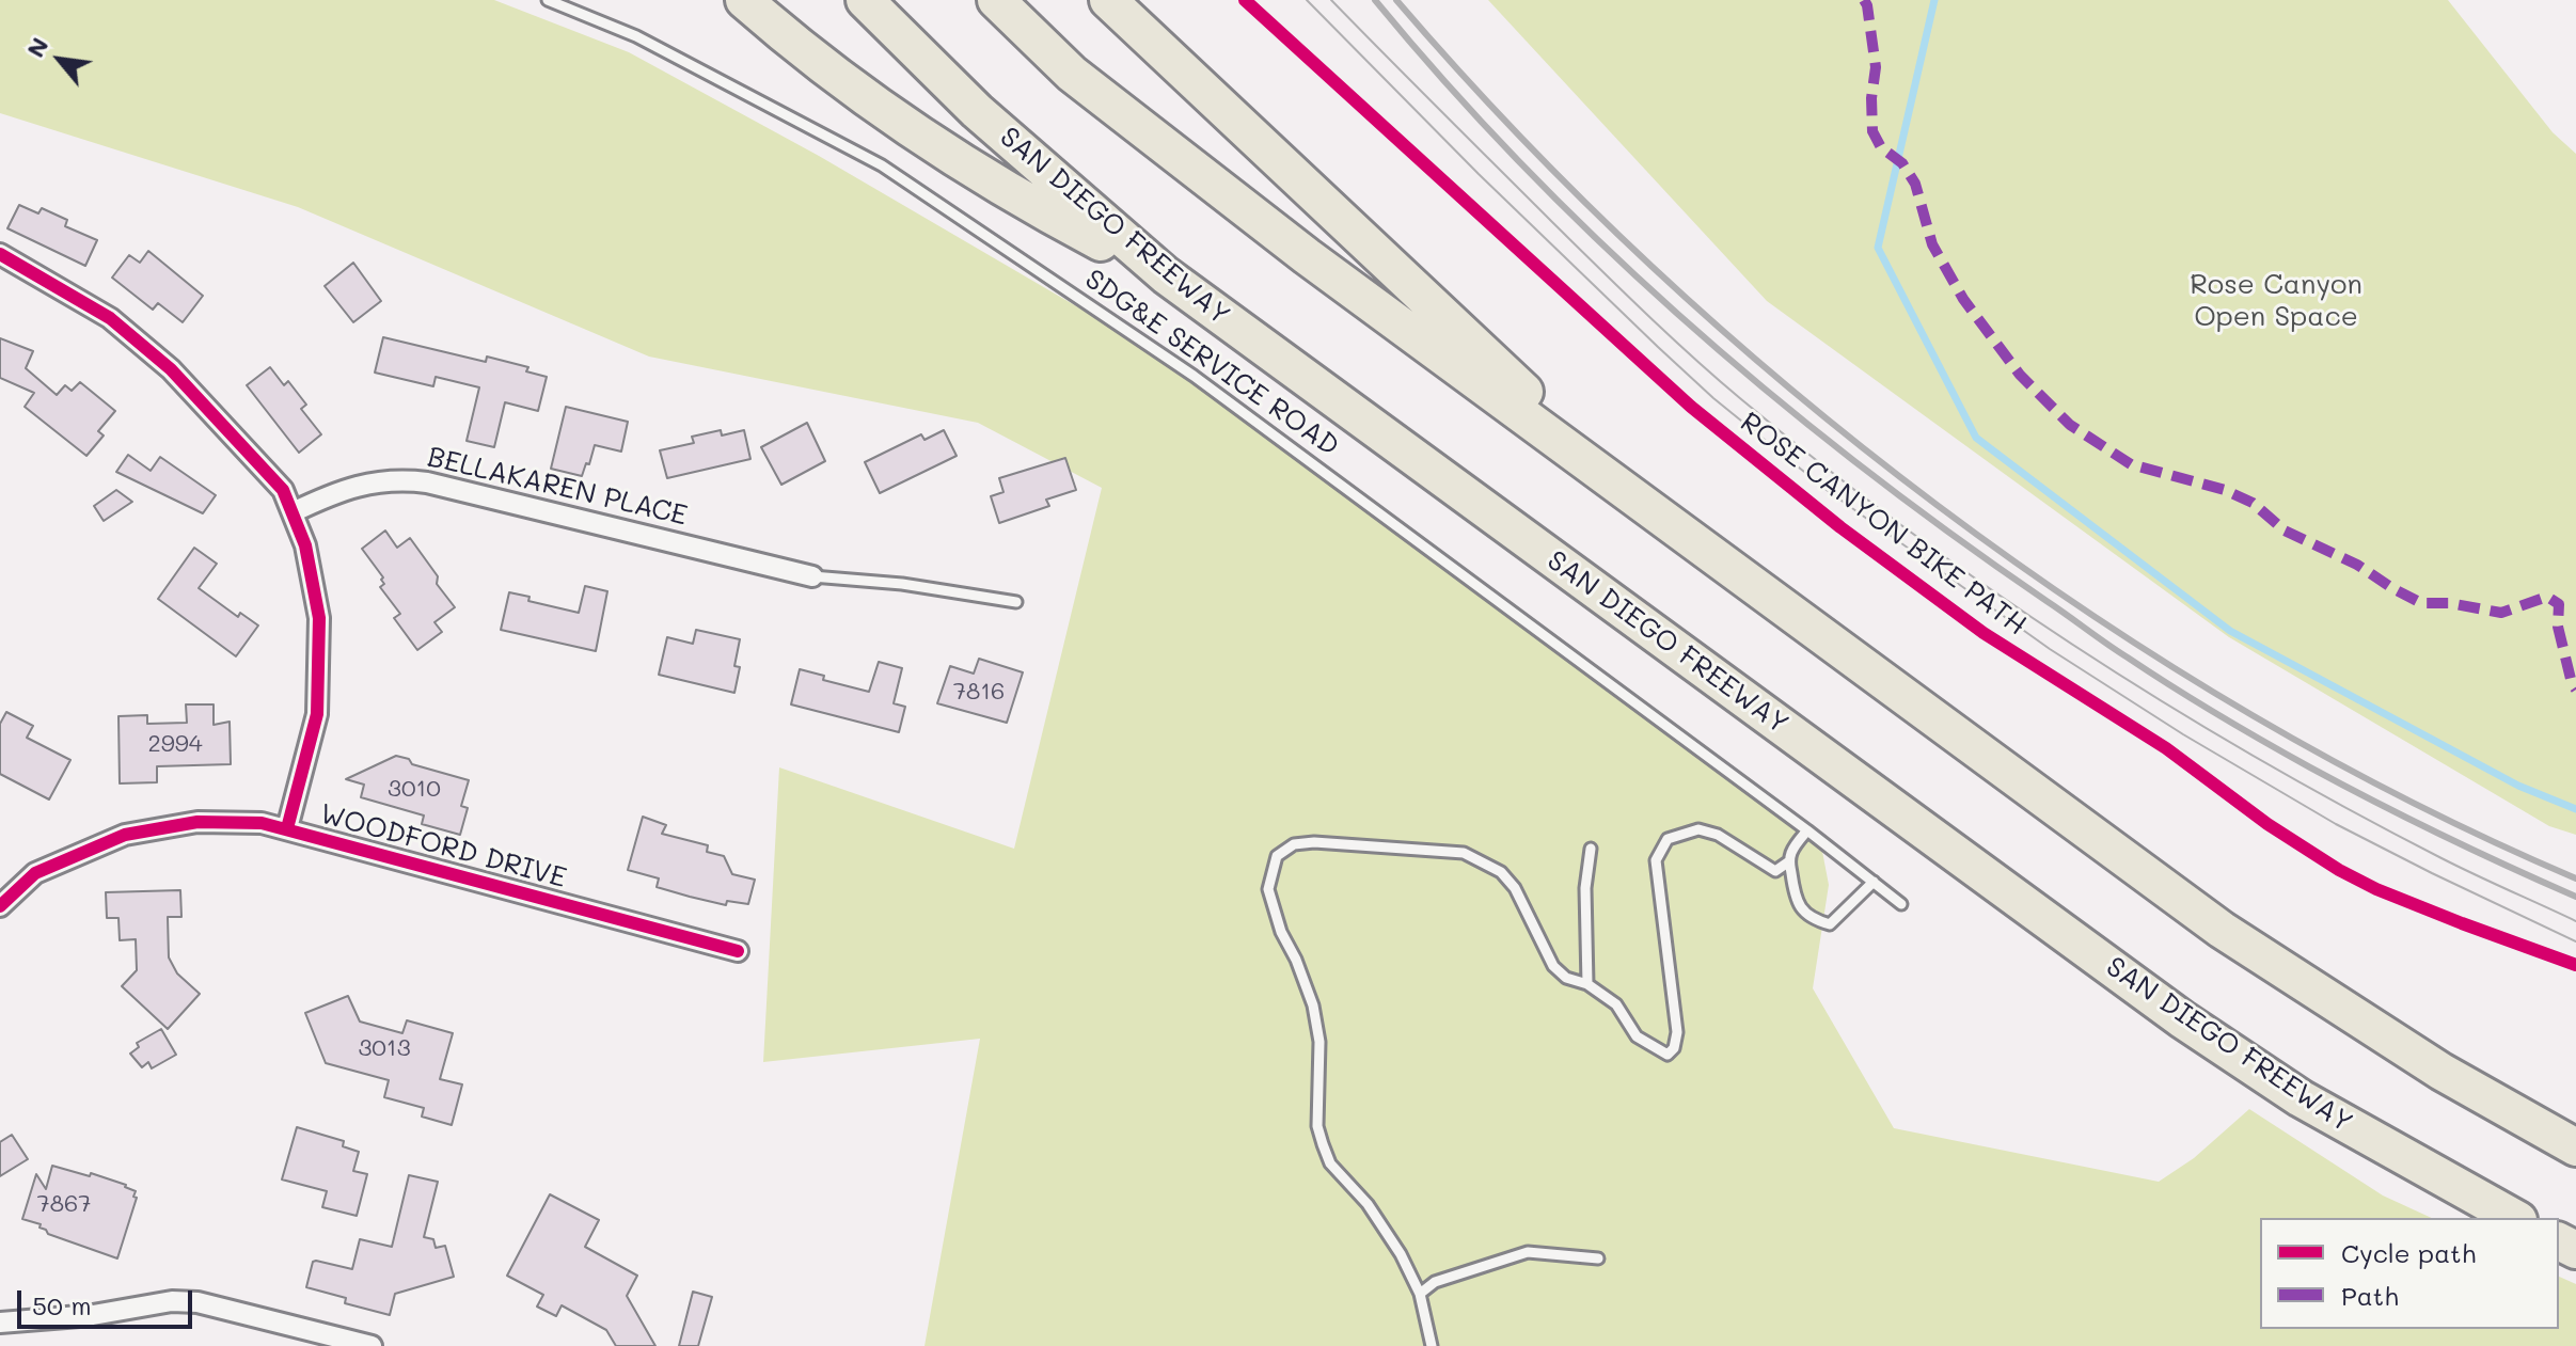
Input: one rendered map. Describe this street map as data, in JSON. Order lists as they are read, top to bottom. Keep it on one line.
{"streets":{"highway":["SAN DIEGO FREEWAY"],"street":["BELLAKAREN PLACE","WOODFORD DRIVE"],"lane":["SDG&E SERVICE ROAD"],"cycle path":["ROSE CANYON BIKE PATH"]},"parks":["Rose Canyon Open Space"],"house_numbers":["7816","2994","3010","3013","7867"],"legend":["Cycle path","Path"],"scale_bar":"50 m","north":"top left"}
